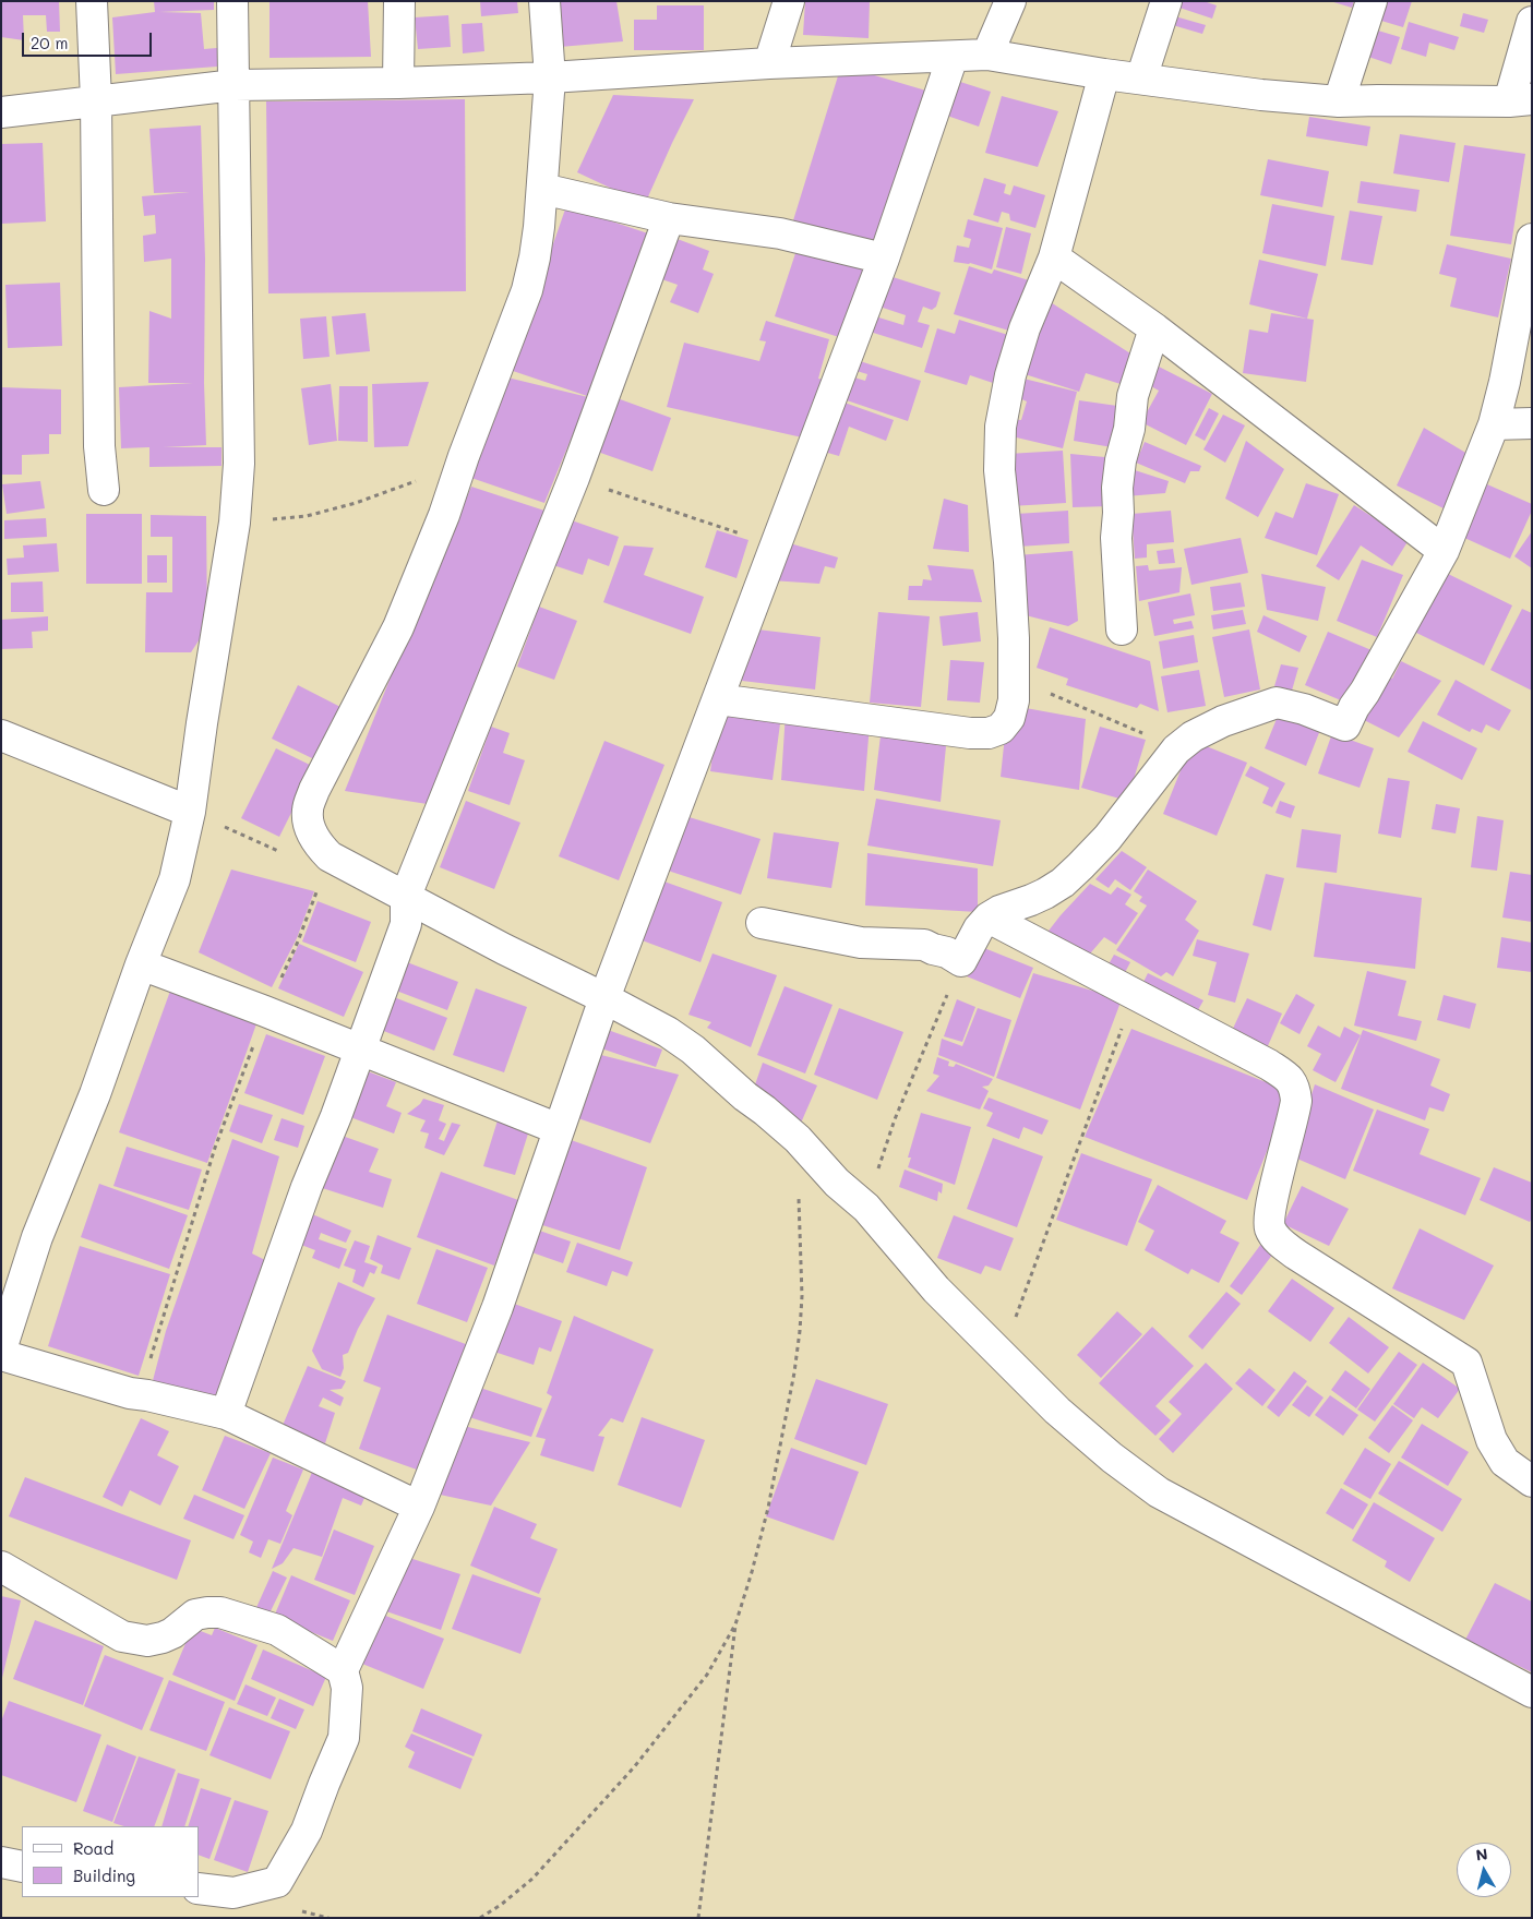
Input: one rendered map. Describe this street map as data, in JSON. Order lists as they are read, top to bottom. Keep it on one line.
{"legend":["Road","Building"],"scale_bar":"20 m","north":"top"}
